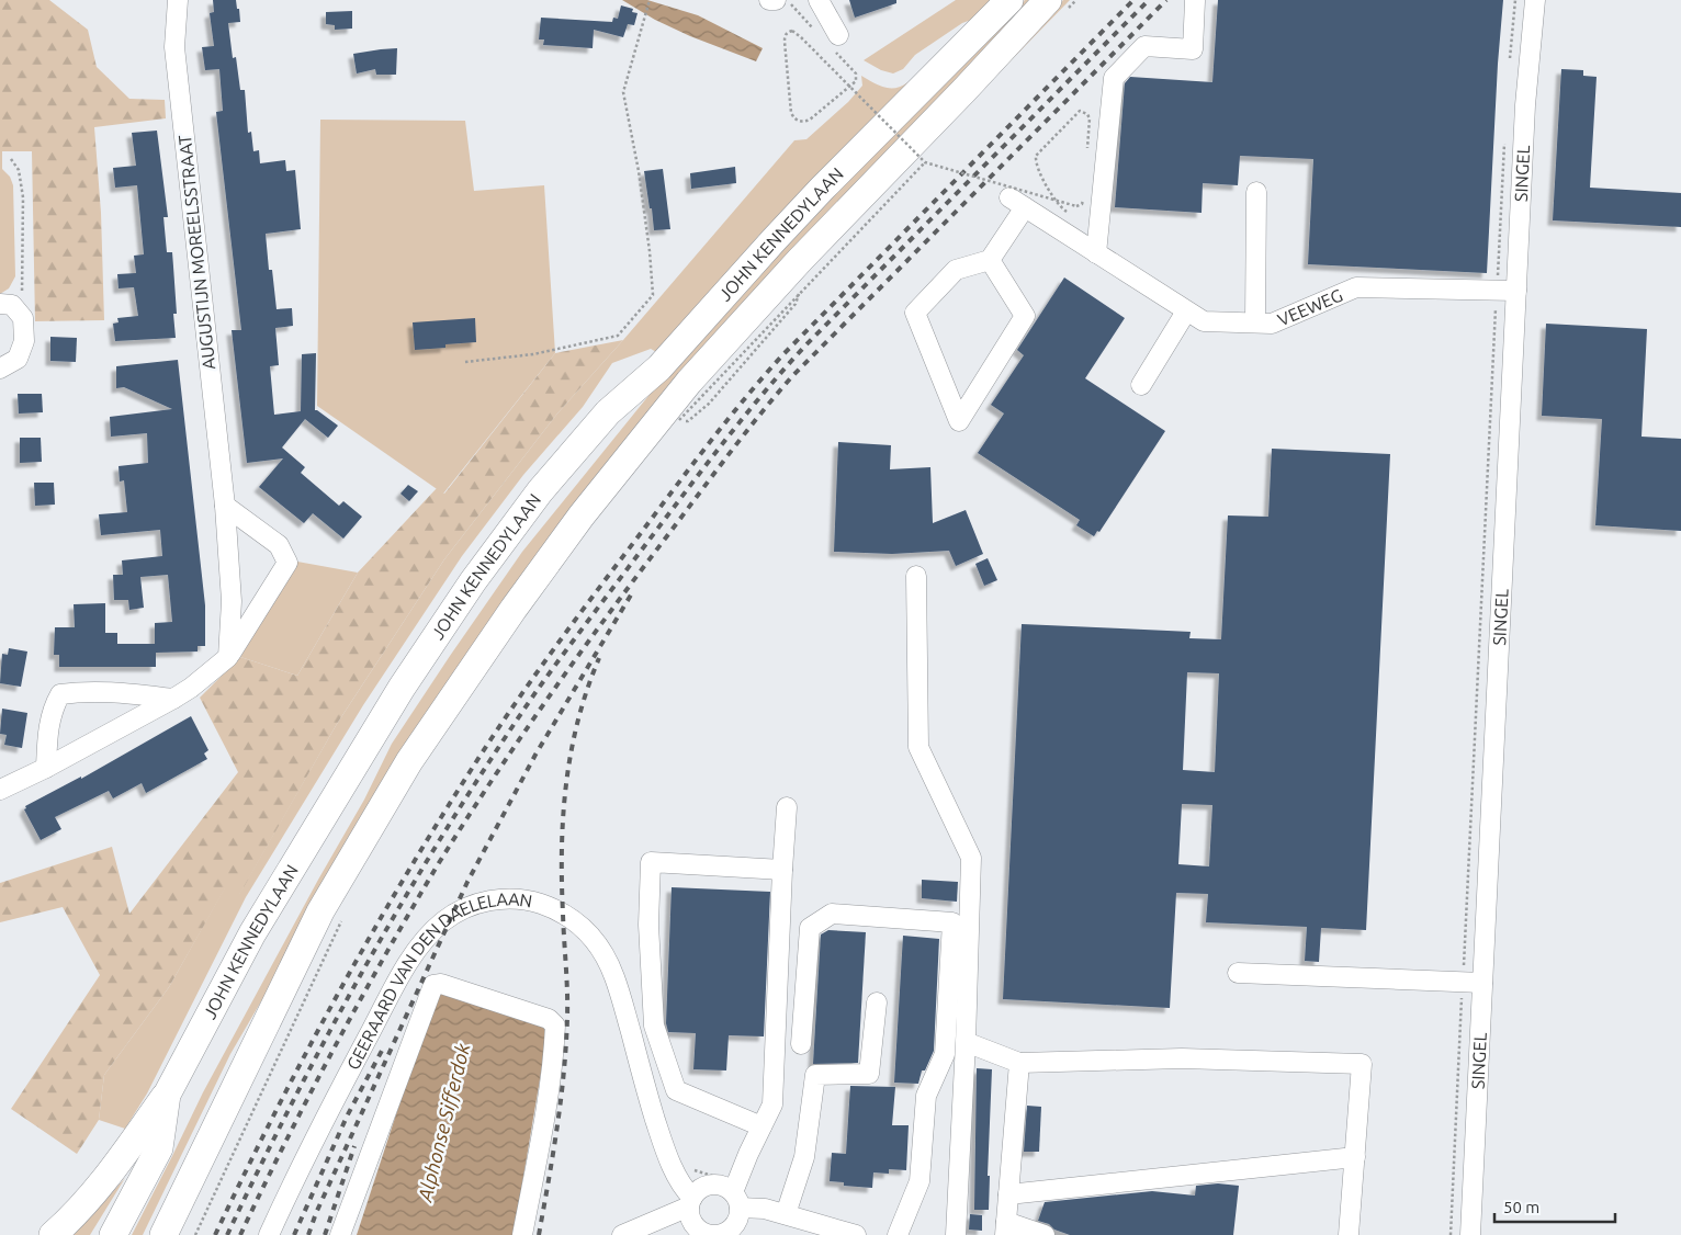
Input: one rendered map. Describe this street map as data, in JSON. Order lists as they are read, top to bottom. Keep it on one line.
{"streets":{"highway":["JOHN KENNEDYLAAN"],"street":["SINGEL","AUGUSTIJN MOREELSSTRAAT","VEEWEG","GEERAARD VAN DEN DAELELAAN"]},"crossings":[["SINGEL","VEEWEG"]],"water":["Alphonse Sifferdok"],"scale_bar":"50 m"}
